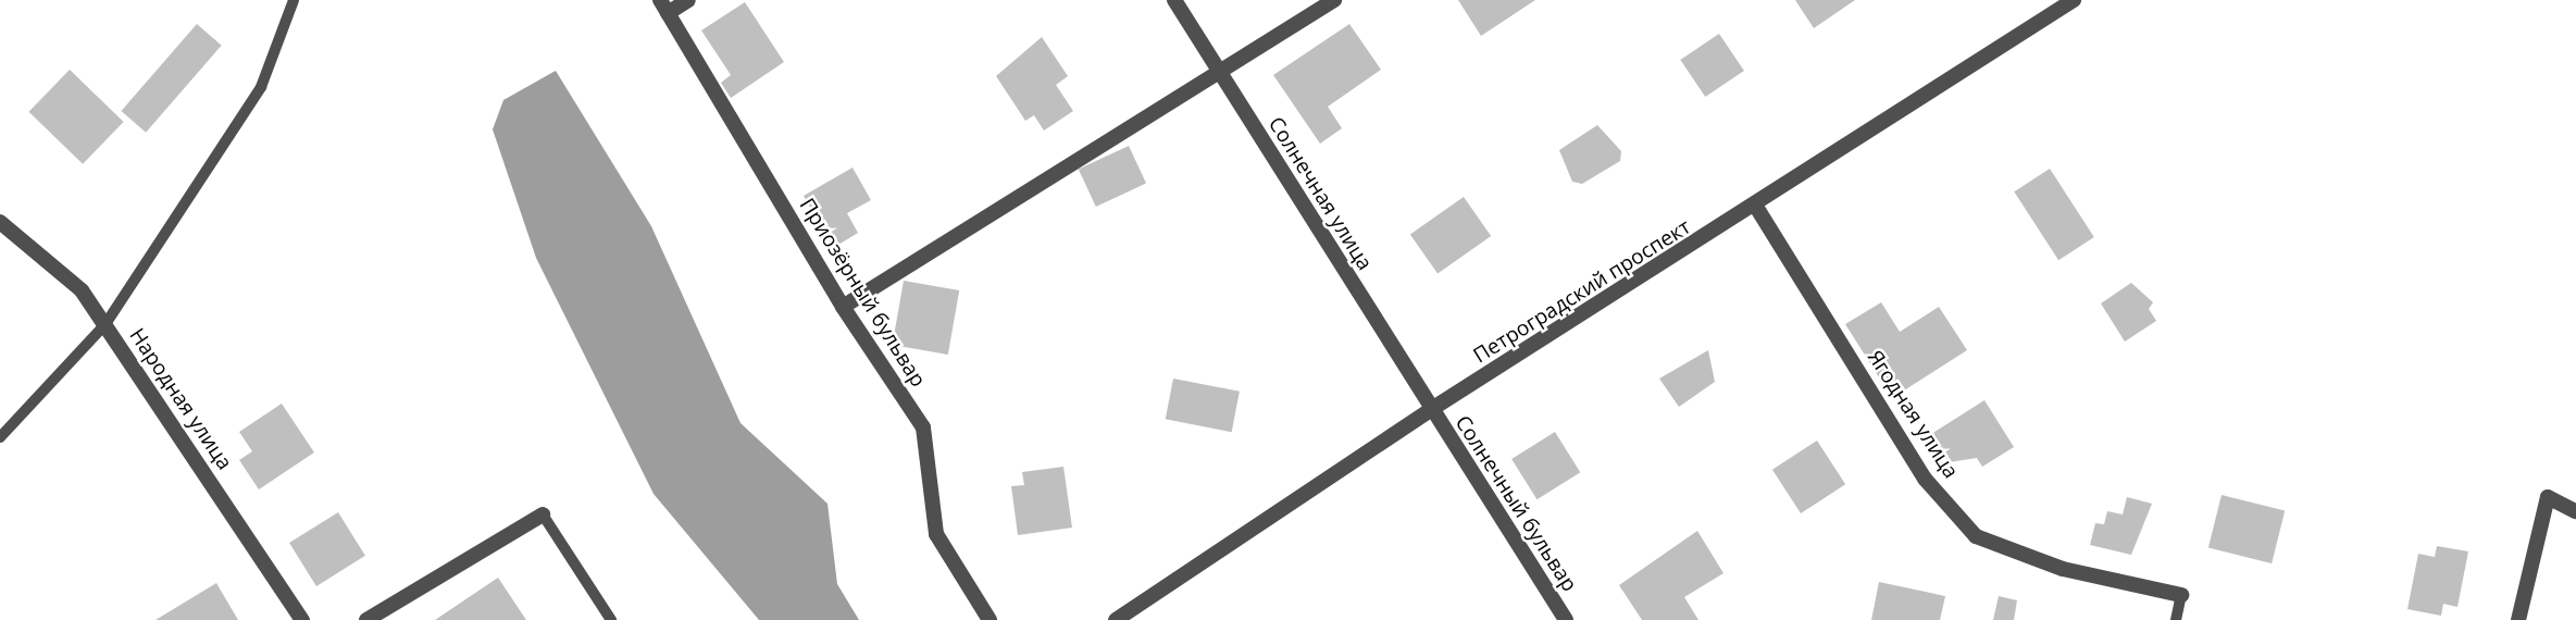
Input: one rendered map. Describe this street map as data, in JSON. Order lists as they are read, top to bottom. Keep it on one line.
{"streets":{"street":["Солнечная улица","Петроградский проспект","Приозёрный бульвар","Народная улица","Ягодная улица","Солнечный бульвар"]},"crossings":[["Солнечная улица","Петроградский проспект"],["Солнечная улица","Солнечный бульвар"],["Петроградский проспект","Ягодная улица"],["Петроградский проспект","Солнечный бульвар"]]}
